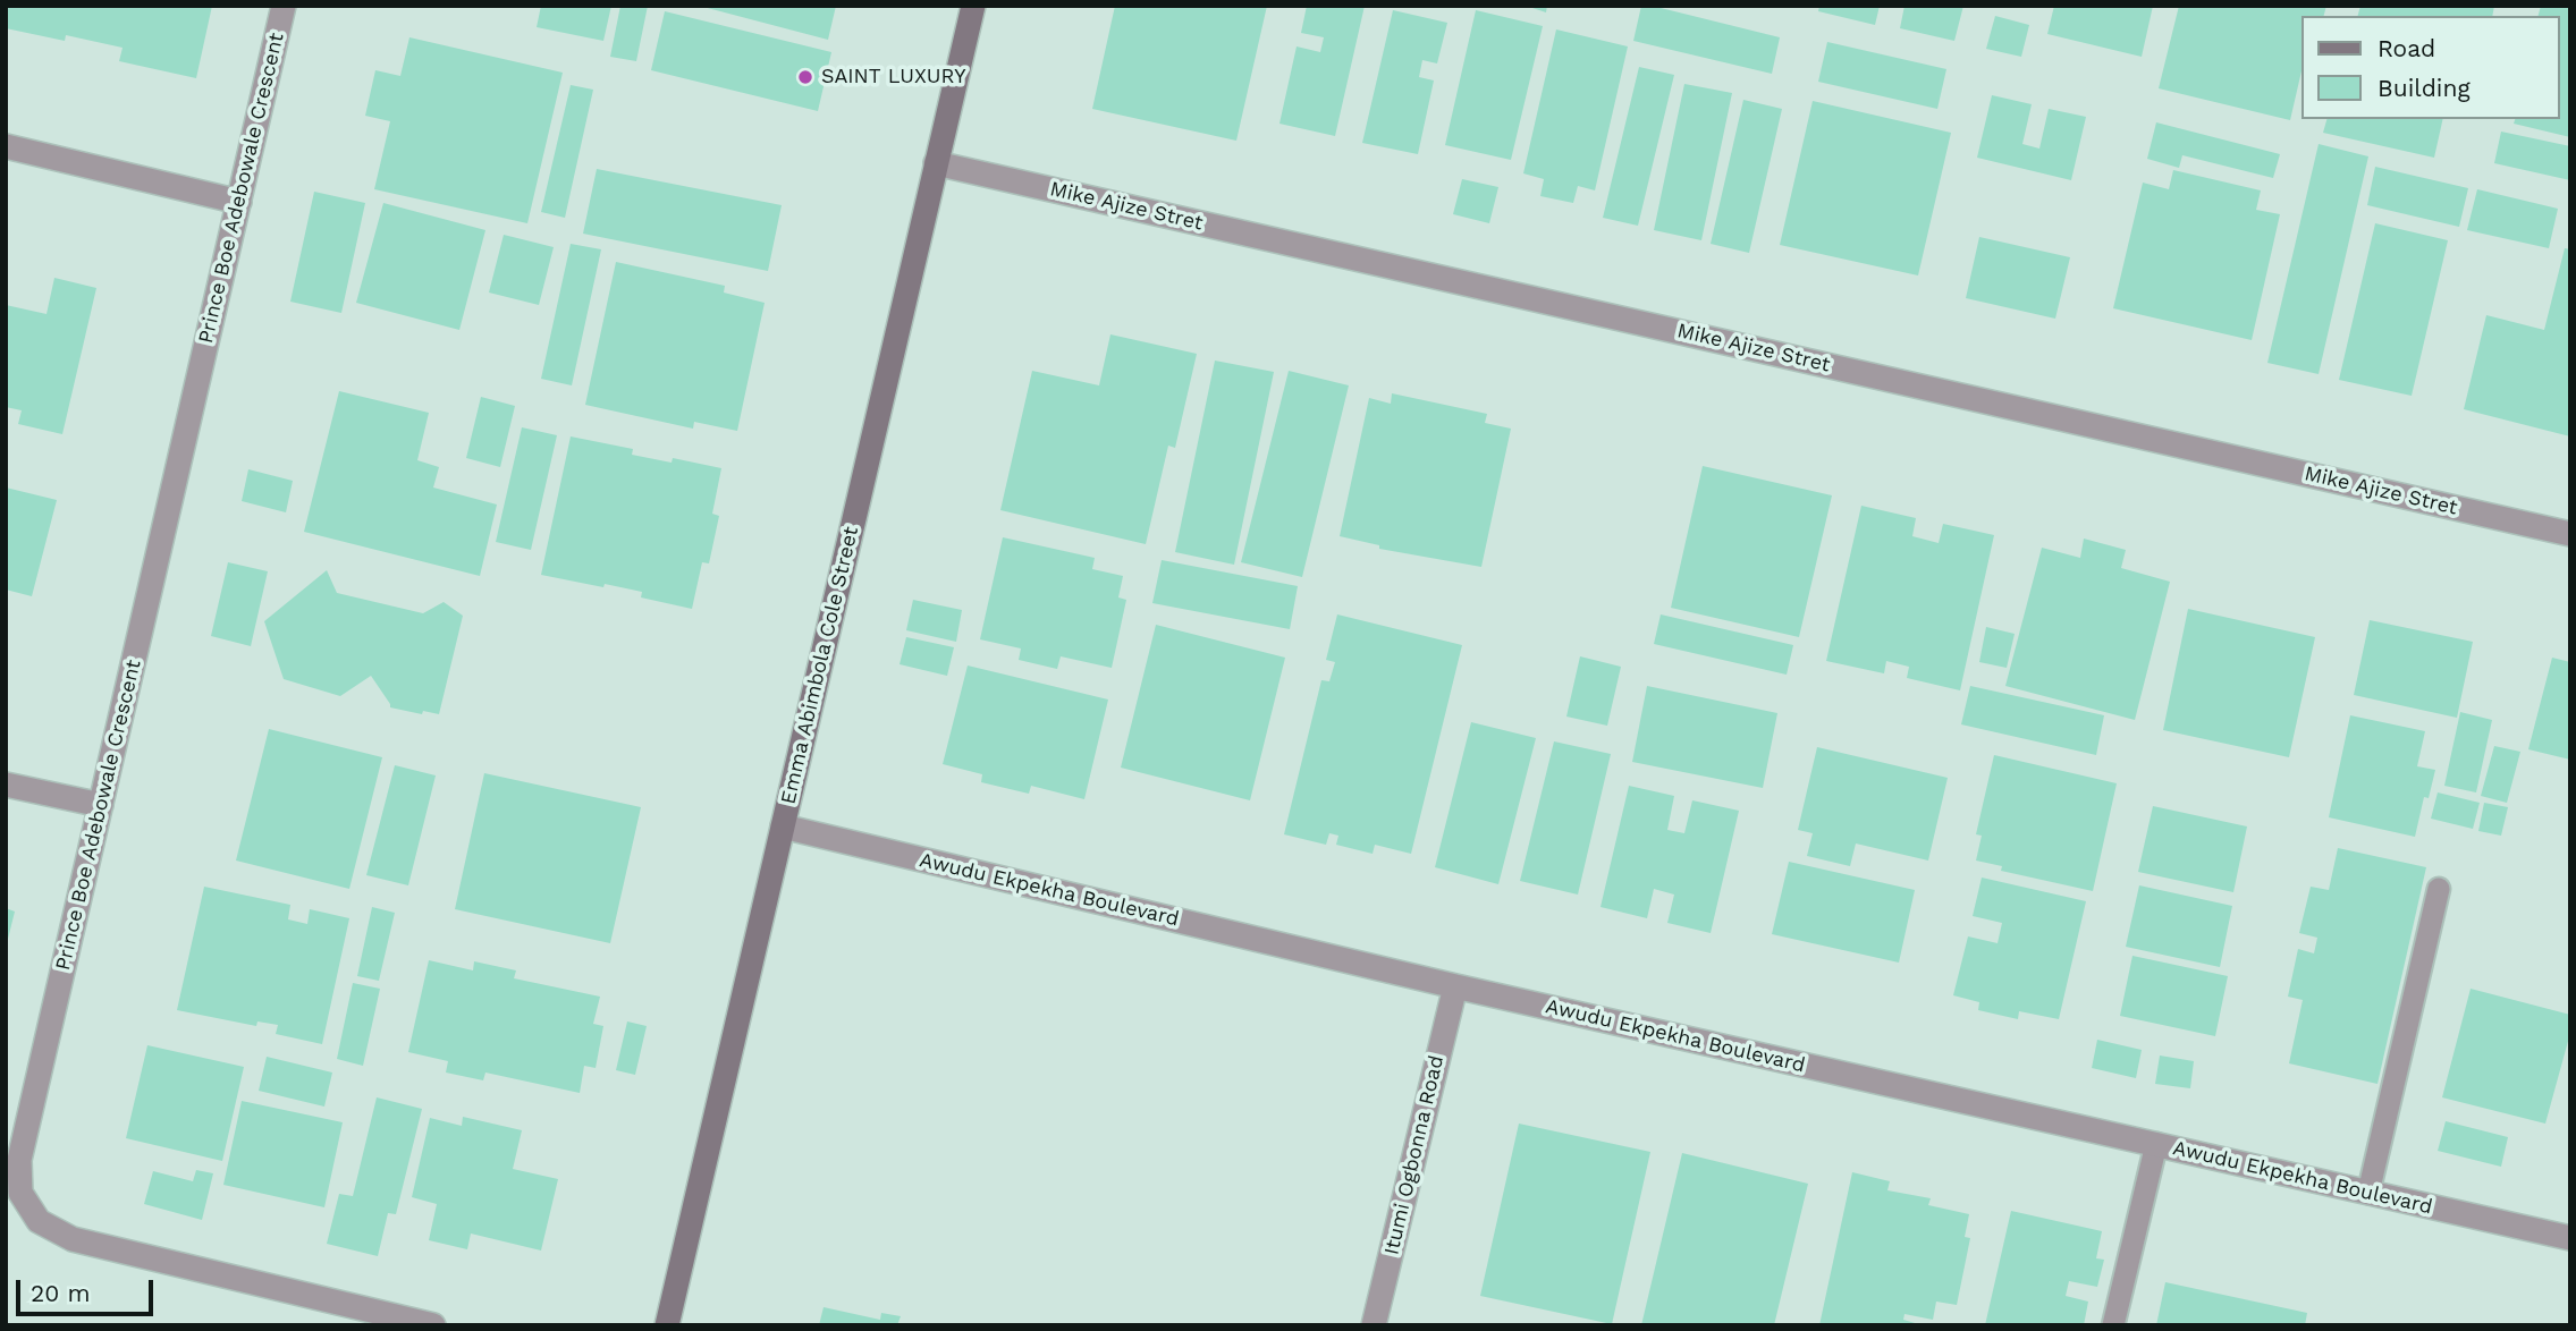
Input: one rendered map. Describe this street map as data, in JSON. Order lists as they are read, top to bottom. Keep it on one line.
{"streets":{"street":["Prince Boe Adebowale Crescent","Mike Ajize Stret","Emma Abimbola Cole Street","Awudu Ekpekha Boulevard","Itumi Ogbonna Road"]},"crossings":[["Mike Ajize Stret","Emma Abimbola Cole Street"],["Emma Abimbola Cole Street","Awudu Ekpekha Boulevard"],["Awudu Ekpekha Boulevard","Itumi Ogbonna Road"]],"places":["SAINT LUXURY"],"legend":["Road","Building"],"scale_bar":"20 m"}
